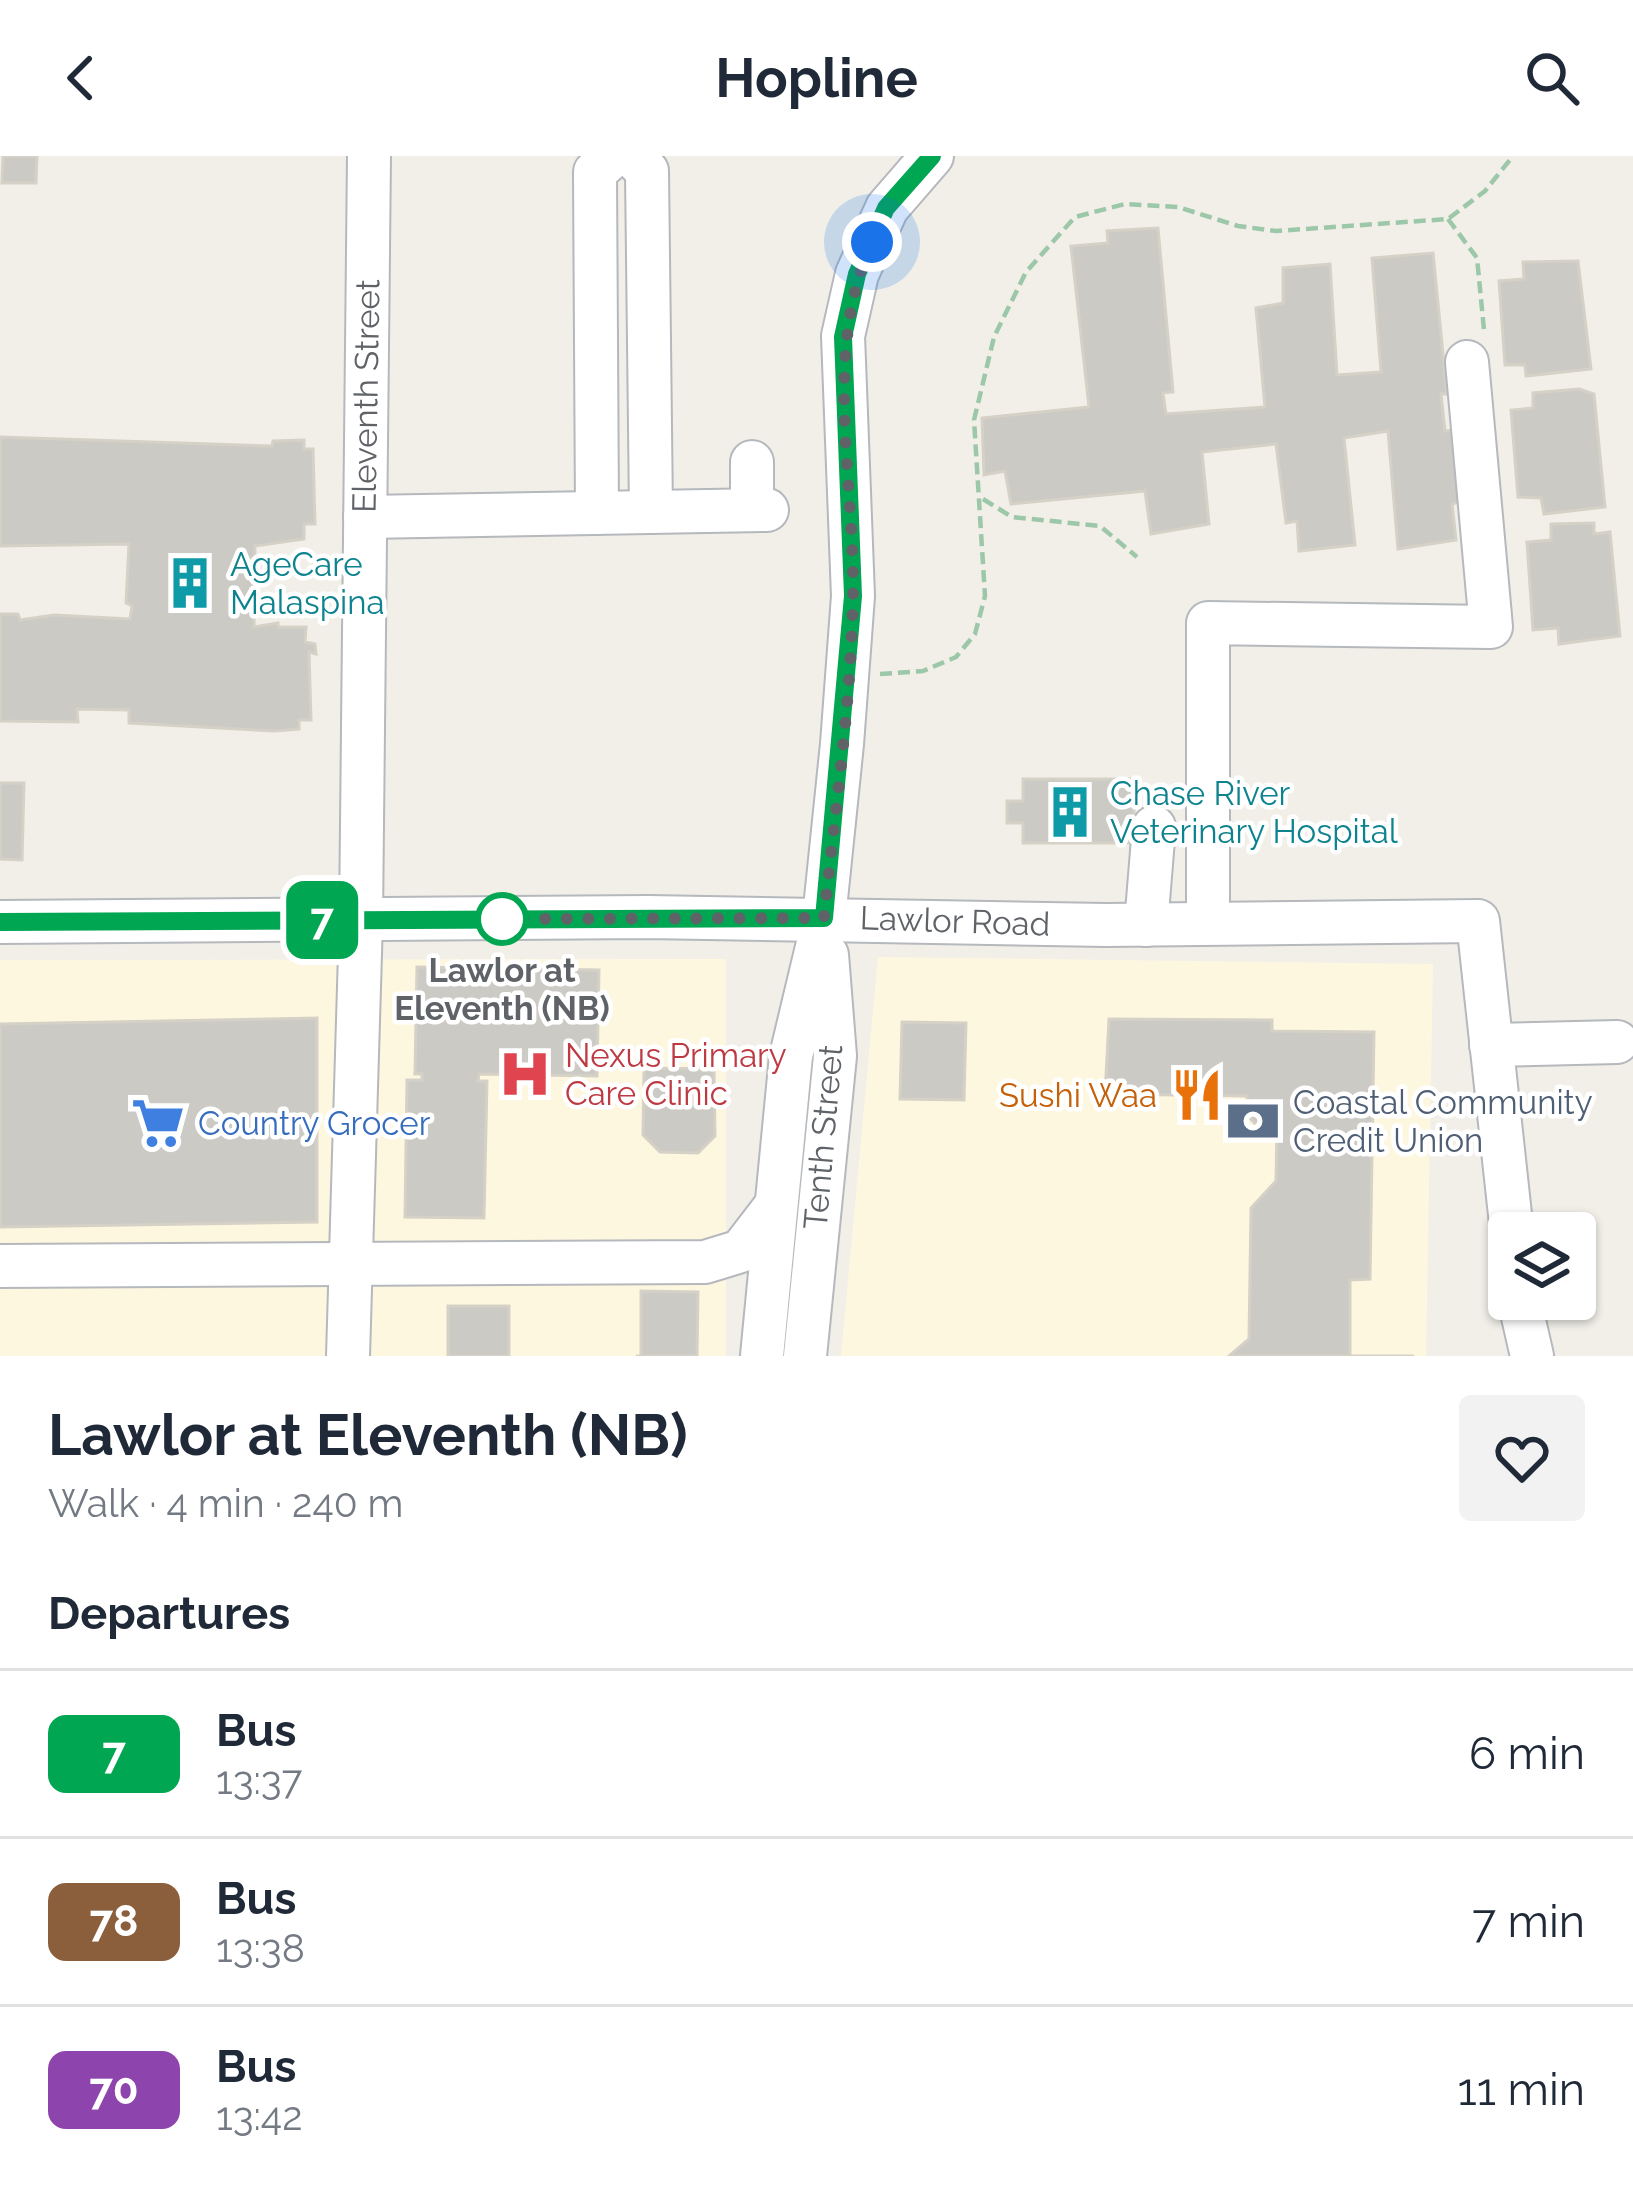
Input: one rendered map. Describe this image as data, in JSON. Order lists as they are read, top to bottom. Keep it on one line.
{"streets":{"street":["Eleventh Street","Lawlor Road","Tenth Street"]},"crossings":[["Eleventh Street","Lawlor Road"],["Lawlor Road","Tenth Street"]],"places":{"building":["AgeCare Malaspina","Chase River Veterinary Hospital"],"other":["Lawlor at Eleventh (NB)"],"hospital":["Nexus Primary Care Clinic"],"restaurant":["Sushi Waa"],"bank":["Coastal Community Credit Union"],"supermarket":["Country Grocer"]},"lines":["bus line 7"],"page":{"header":"Hopline","on_map":"7","heading":[["Lawlor at Eleventh (NB)","Walk · 4 min · 240 m"],"Departures"],"list":[{"mark":"7","name":"Bus","note":"13:37","value":"6 min"},{"mark":"78","name":"Bus","note":"13:38","value":"7 min"},{"mark":"70","name":"Bus","note":"13:42","value":"11 min"}]}}
